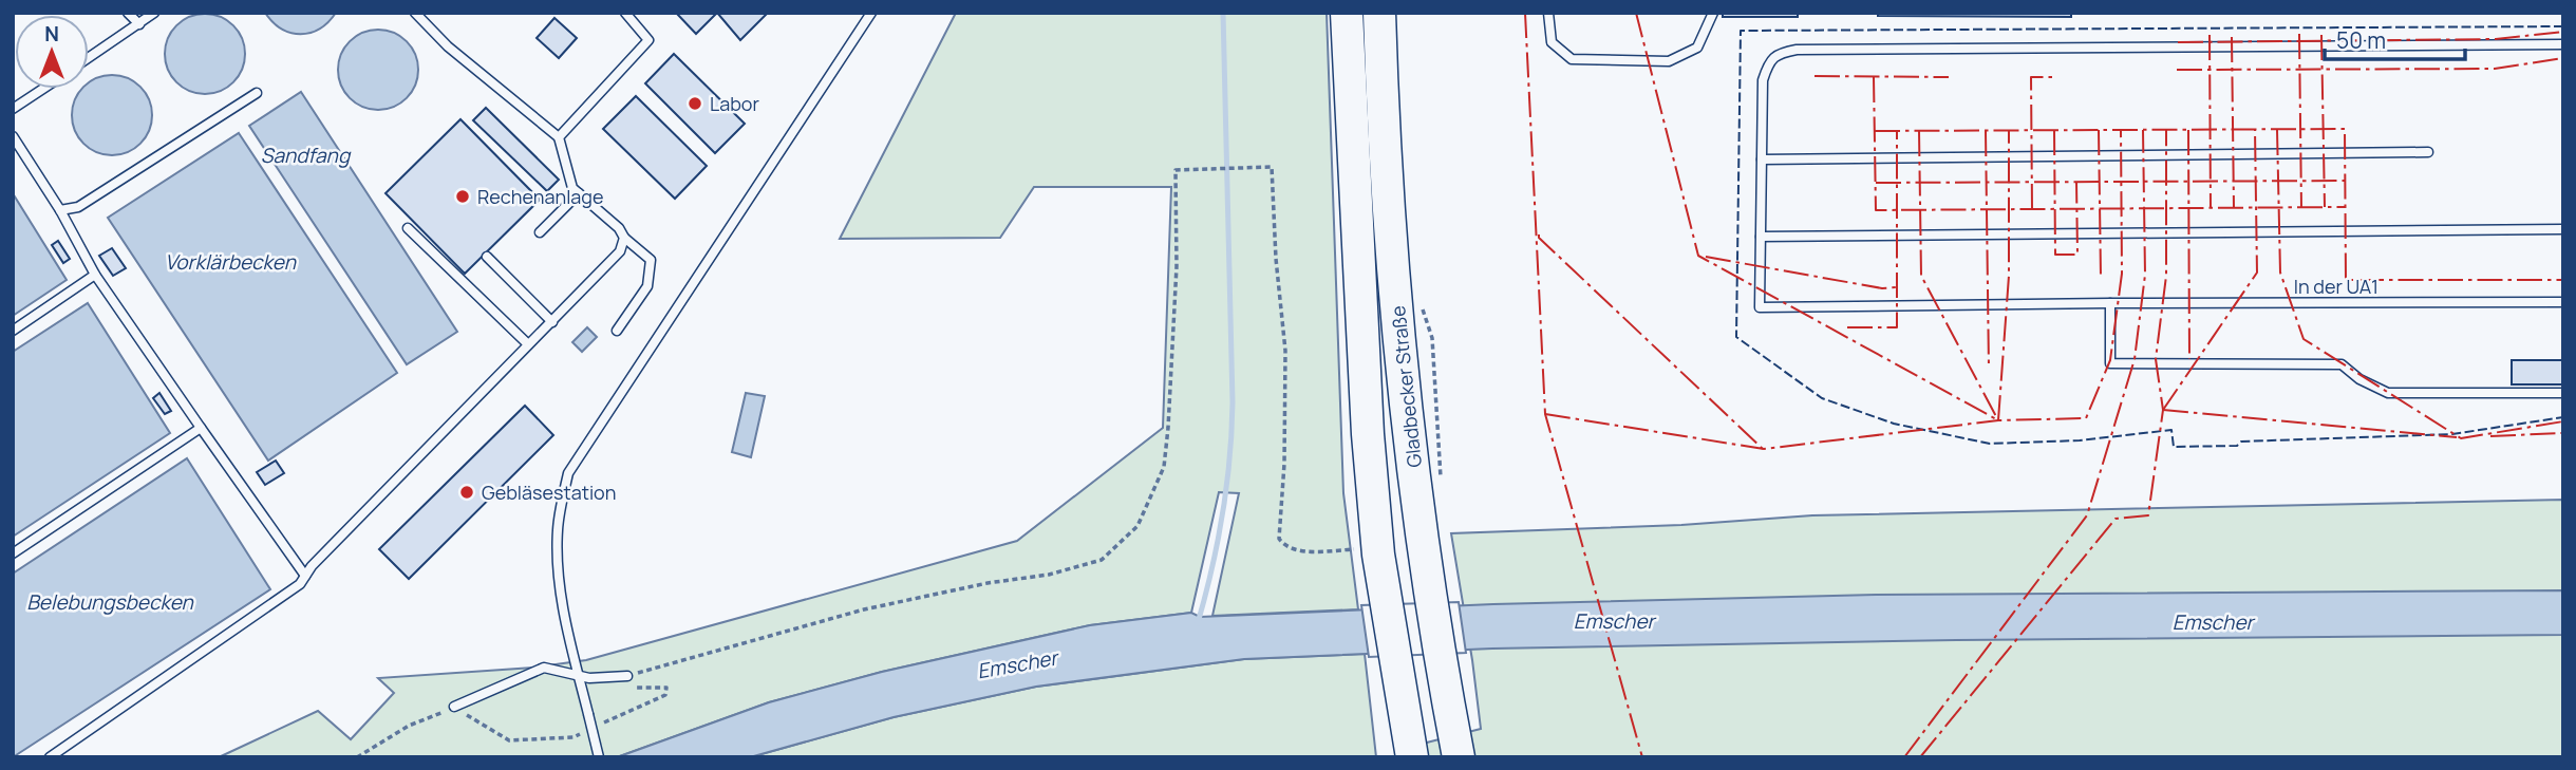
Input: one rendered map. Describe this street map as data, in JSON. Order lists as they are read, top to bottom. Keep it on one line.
{"streets":{"highway":["Gladbecker Straße"],"lane":["In der UA1"]},"water":["Sandfang","Vorklärbecken","Belebungsbecken","Emscher"],"places":["Labor","Rechenanlage","Gebläsestation"],"scale_bar":"50 m","north":"top"}
